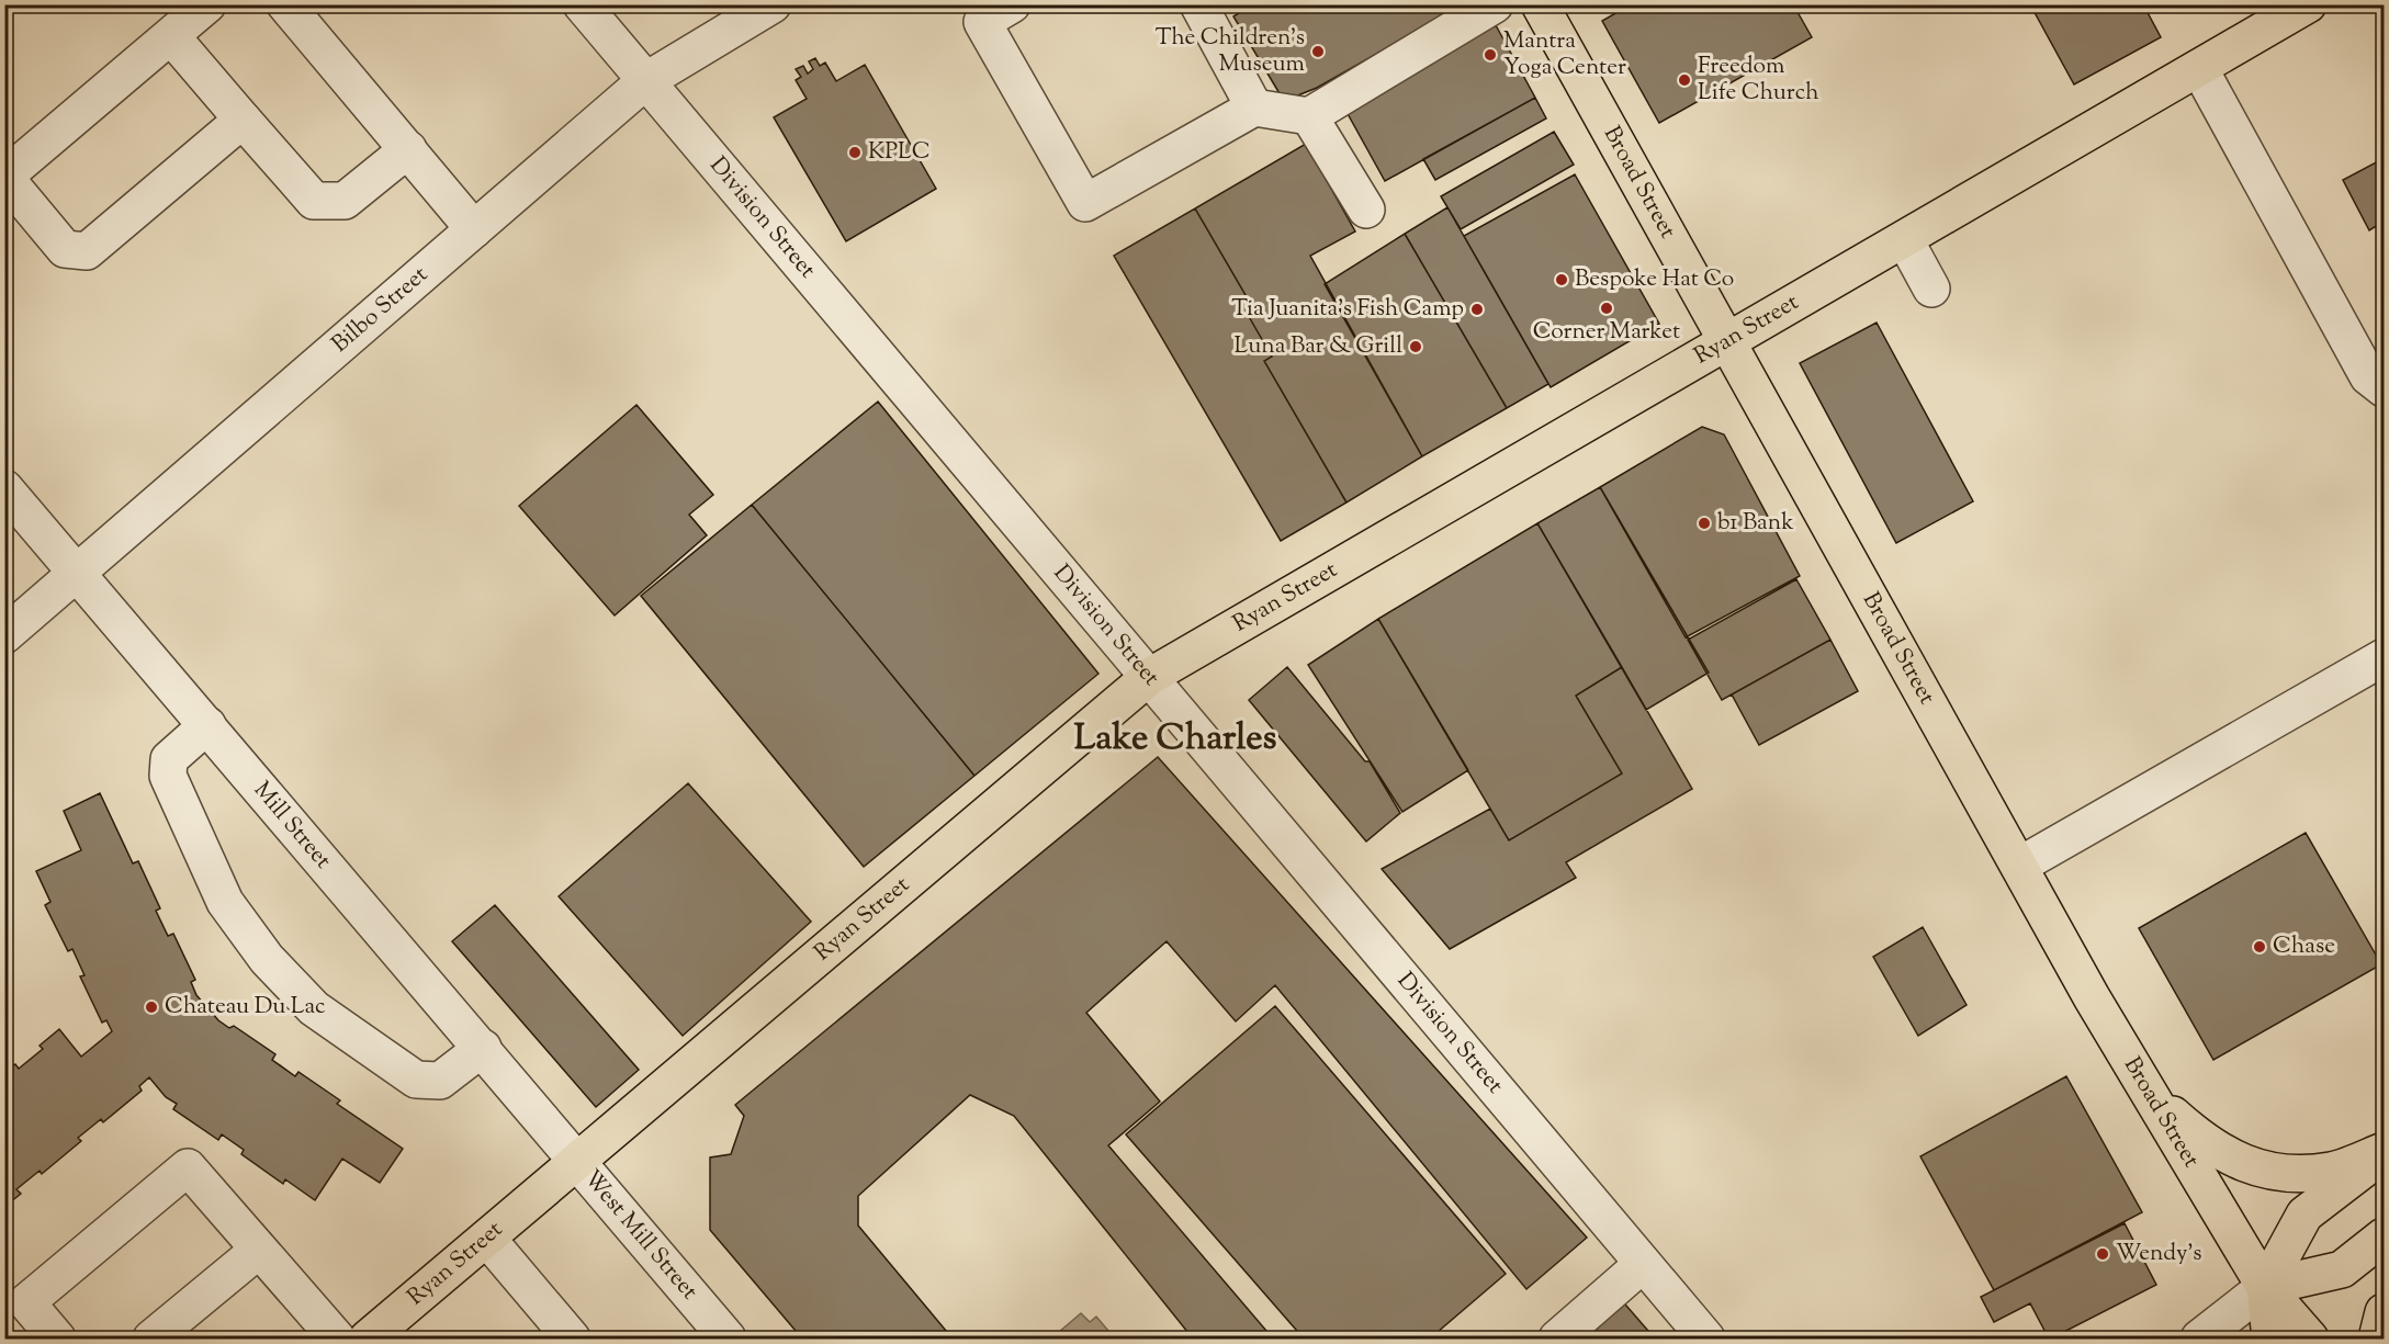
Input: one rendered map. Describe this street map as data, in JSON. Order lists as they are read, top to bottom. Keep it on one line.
{"streets":{"main road":["Broad Street","Ryan Street"],"street":["Division Street","Bilbo Street","Mill Street","West Mill Street"]},"crossings":[["Broad Street","Ryan Street"],["Division Street","Bilbo Street"],["Division Street","Ryan Street"],["Bilbo Street","Mill Street"],["Ryan Street","Mill Street"],["Ryan Street","West Mill Street"],["Mill Street","West Mill Street"]],"districts":["Lake Charles"],"places":["The Children's Museum","Mantra Yoga Center","Freedom Life Church","KPLC","Bespoke Hat Co","Corner Market","Tia Juanita's Fish Camp","Luna Bar & Grill","b1 Bank","Chase","Chateau Du Lac","Wendy's"]}
